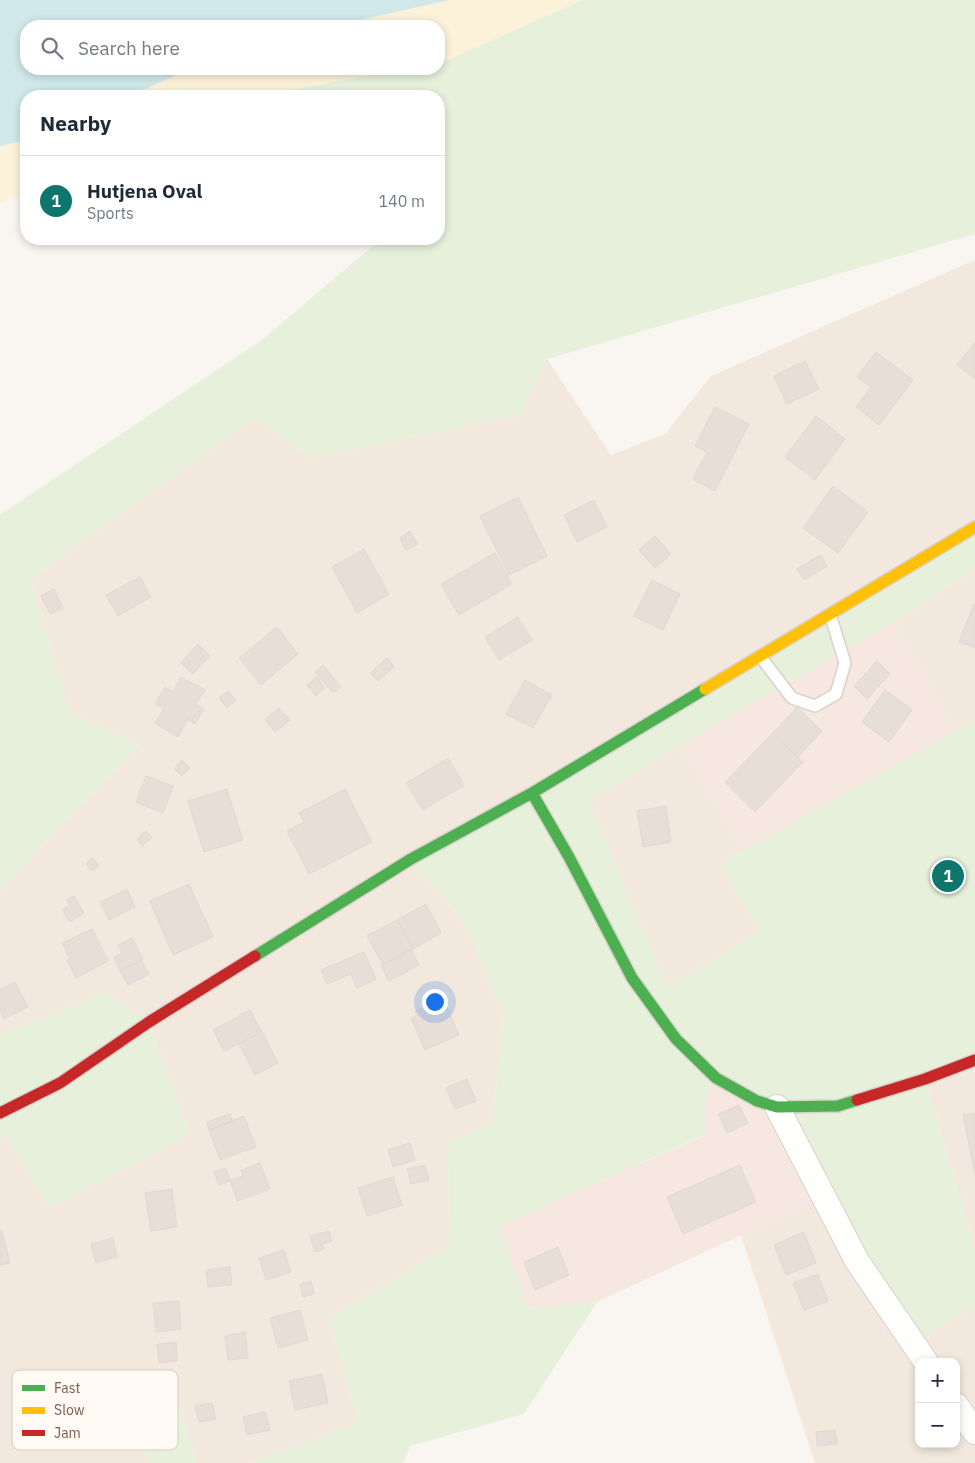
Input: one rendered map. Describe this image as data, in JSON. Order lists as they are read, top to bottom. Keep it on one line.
{"legend":["Fast","Slow","Jam"],"page":{"search":"Search here","heading":"Nearby","list":[{"mark":"1","name":"Hutjena Oval","note":"Sports","value":"140 m"}],"pins":"1","map_buttons":["+","−"]}}
